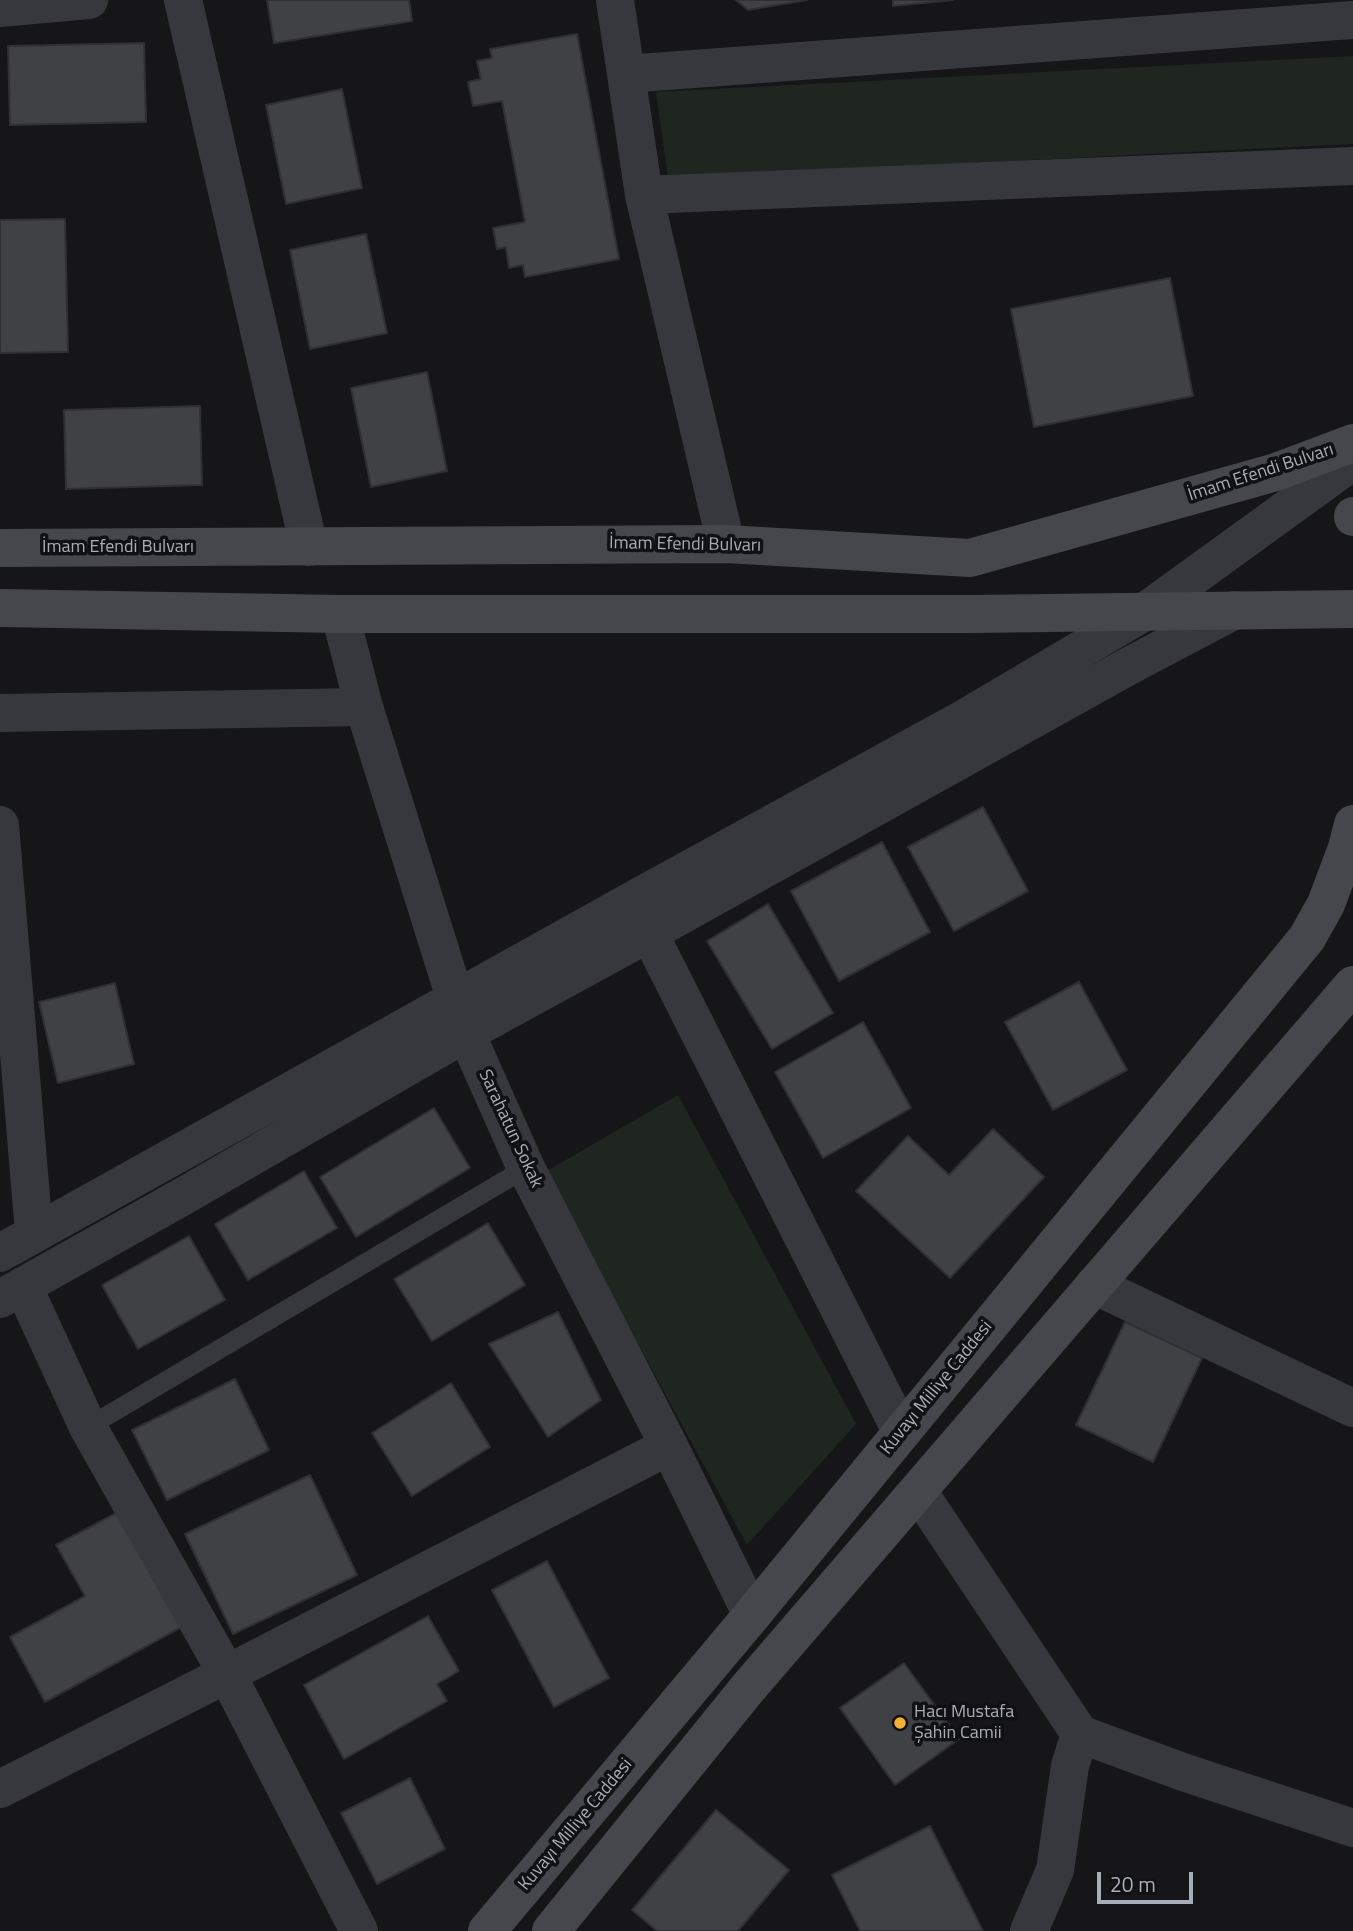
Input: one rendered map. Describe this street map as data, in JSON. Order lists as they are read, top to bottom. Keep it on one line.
{"streets":{"main road":["İmam Efendi Bulvarı","Kuvayı Milliye Caddesi"],"street":["Sarahatun Sokak"]},"crossings":[["Sarahatun Sokak","Kuvayı Milliye Caddesi"]],"places":["Hacı Mustafa Şahin Camii"],"scale_bar":"20 m"}
